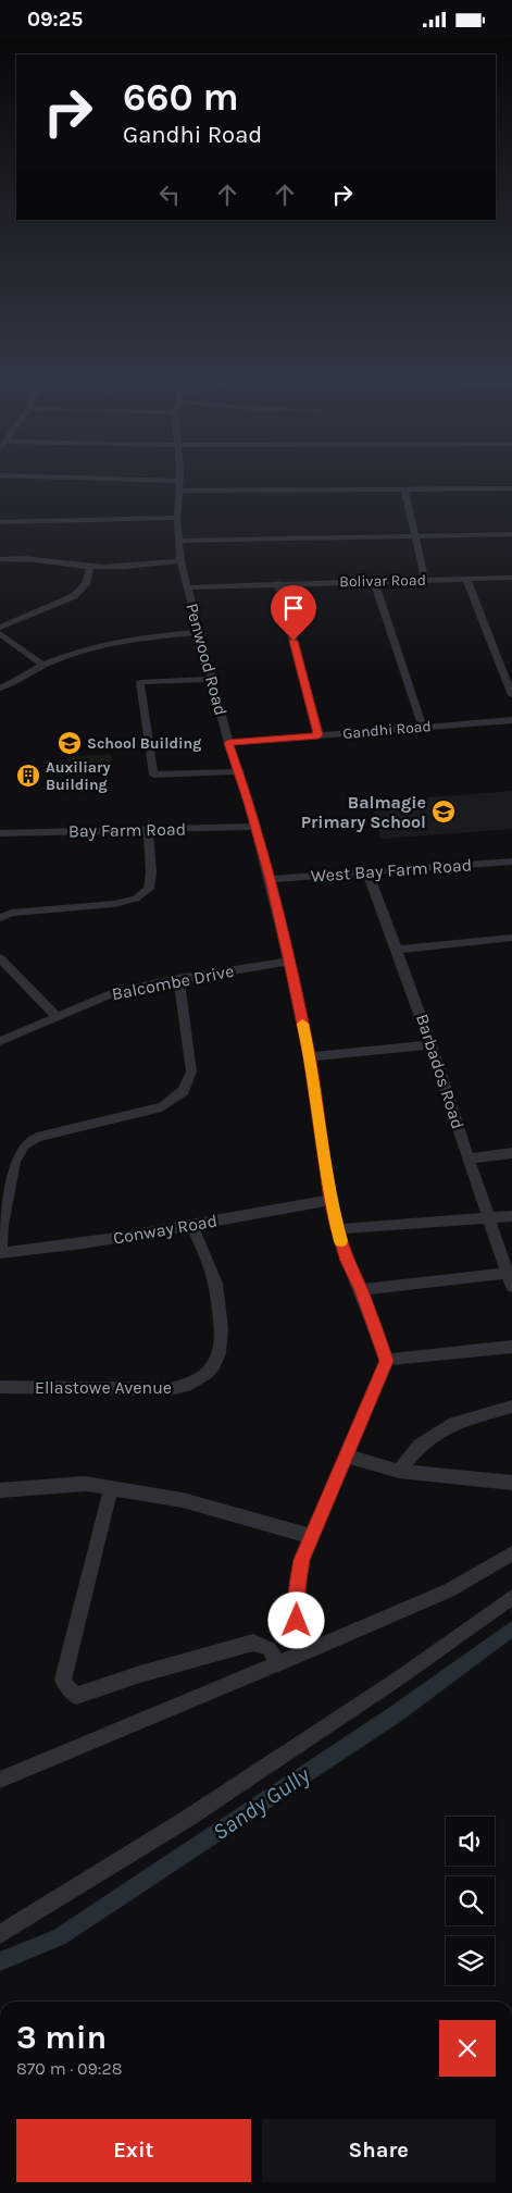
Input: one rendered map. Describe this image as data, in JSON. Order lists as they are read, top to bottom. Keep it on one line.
{"streets":{"street":["Bolivar Road","Penwood Road","Gandhi Road","Bay Farm Road","West Bay Farm Road","Balcombe Drive","Barbados Road","Conway Road","Ellastowe Avenue"]},"crossings":[["Bolivar Road","Penwood Road"],["Penwood Road","Gandhi Road"],["Penwood Road","Bay Farm Road"],["Penwood Road","West Bay Farm Road"],["Penwood Road","Balcombe Drive"],["Penwood Road","Conway Road"],["West Bay Farm Road","Barbados Road"],["Conway Road","Ellastowe Avenue"]],"water":["Sandy Gully"],"places":{"school or university":["School Building","Balmagie Primary School"],"building":["Auxiliary Building"]},"page":{"status":"09:25","turn":["660 m","Gandhi Road"],"heading":["3 min","870 m · 09:28"],"buttons":["Exit","Share"]}}
